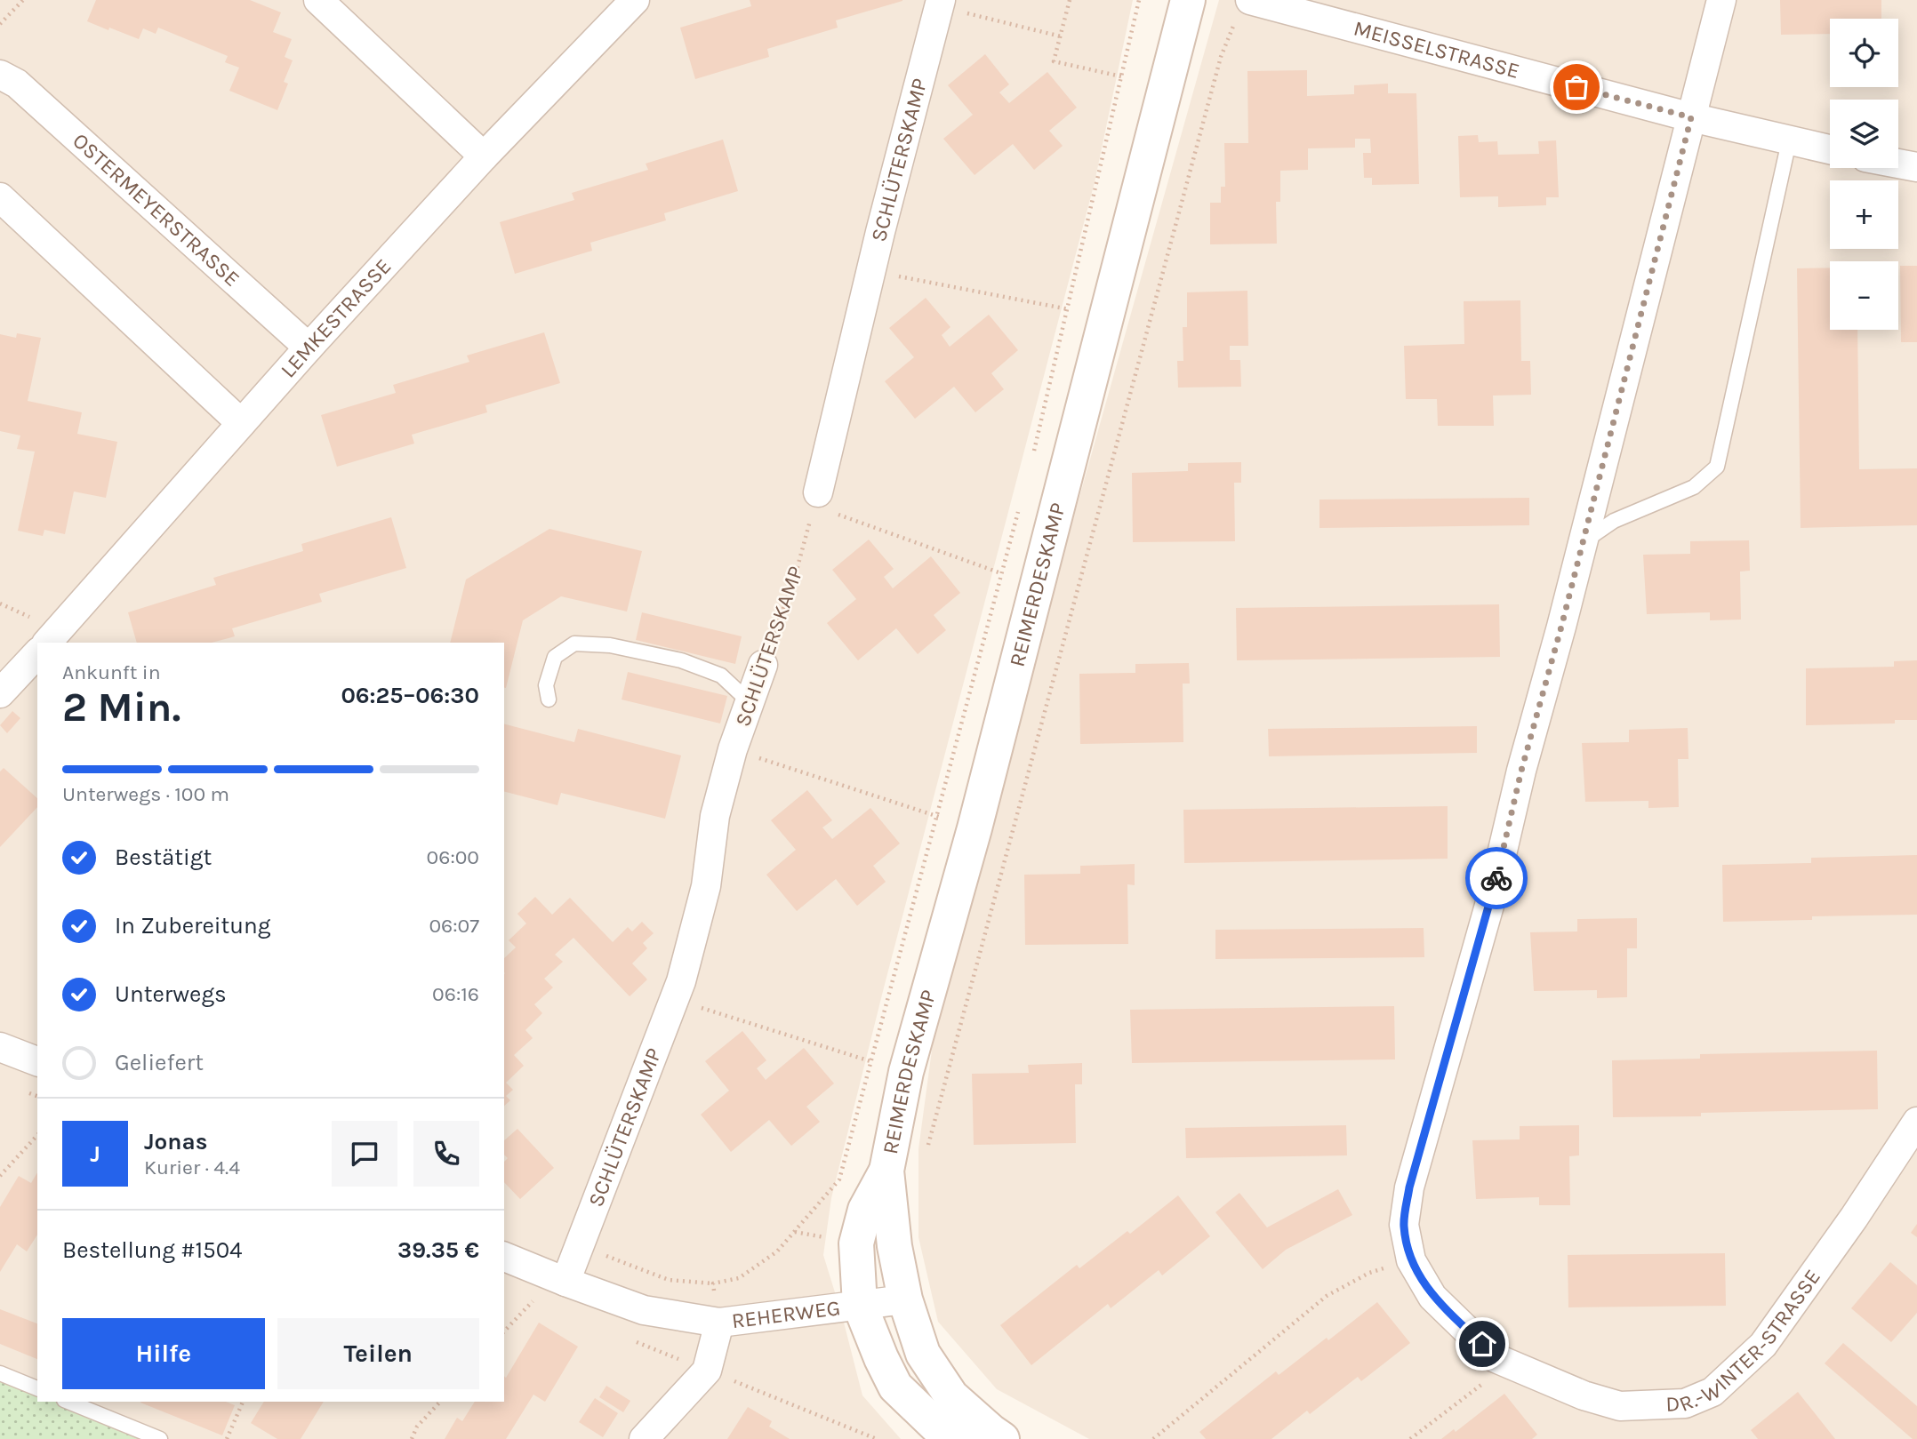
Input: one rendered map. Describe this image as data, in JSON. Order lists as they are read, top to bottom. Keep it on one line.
{"streets":{"main road":["REIMERDESKAMP"],"street":["MEISSELSTRASSE","SCHLÜTERSKAMP","OSTERMEYERSTRASSE","LEMKESTRASSE","REHERWEG","DR.-WINTER-STRASSE"]},"crossings":[["SCHLÜTERSKAMP","REHERWEG"],["OSTERMEYERSTRASSE","LEMKESTRASSE"],["REIMERDESKAMP","REHERWEG"]],"page":{"map_buttons":["+","−"],"heading":["2 Min.","Ankunft in","06:25–06:30"],"panel":["Jonas","Kurier · 4.4","Bestellung #1504","39.35 €"],"bar":"Unterwegs · 100 m","list":[["Bestätigt","06:00"],["In Zubereitung","06:07"],["Unterwegs","06:16"],"Geliefert"],"round":"J","buttons":["Hilfe","Teilen"]}}
